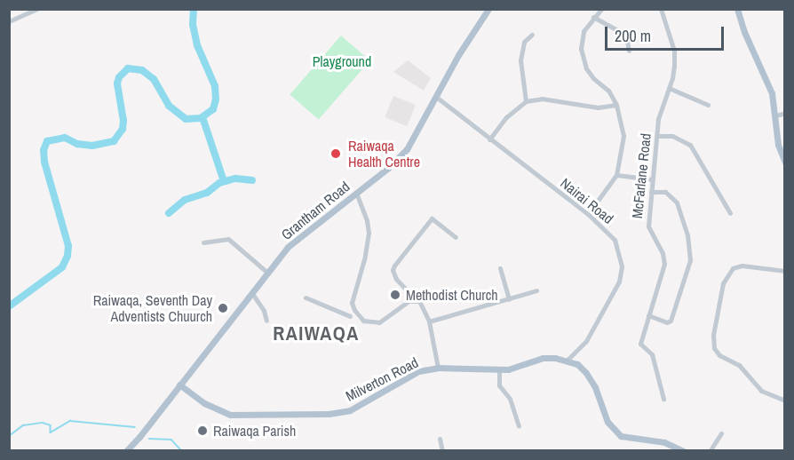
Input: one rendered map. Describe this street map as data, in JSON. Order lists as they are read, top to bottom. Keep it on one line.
{"streets":{"main road":["Grantham Road","Milverton Road"],"street":["McFarlane Road","Nairai Road"]},"crossings":[["Nairai Road","Grantham Road"],["Nairai Road","Milverton Road"],["Grantham Road","Milverton Road"]],"districts":["RAIWAQA"],"parks":["Playground"],"places":["Raiwaqa Health Centre","Methodist Church","Raiwaqa, Seventh Day Adventists Chuurch","Raiwaqa Parish"],"scale_bar":"200 m"}
